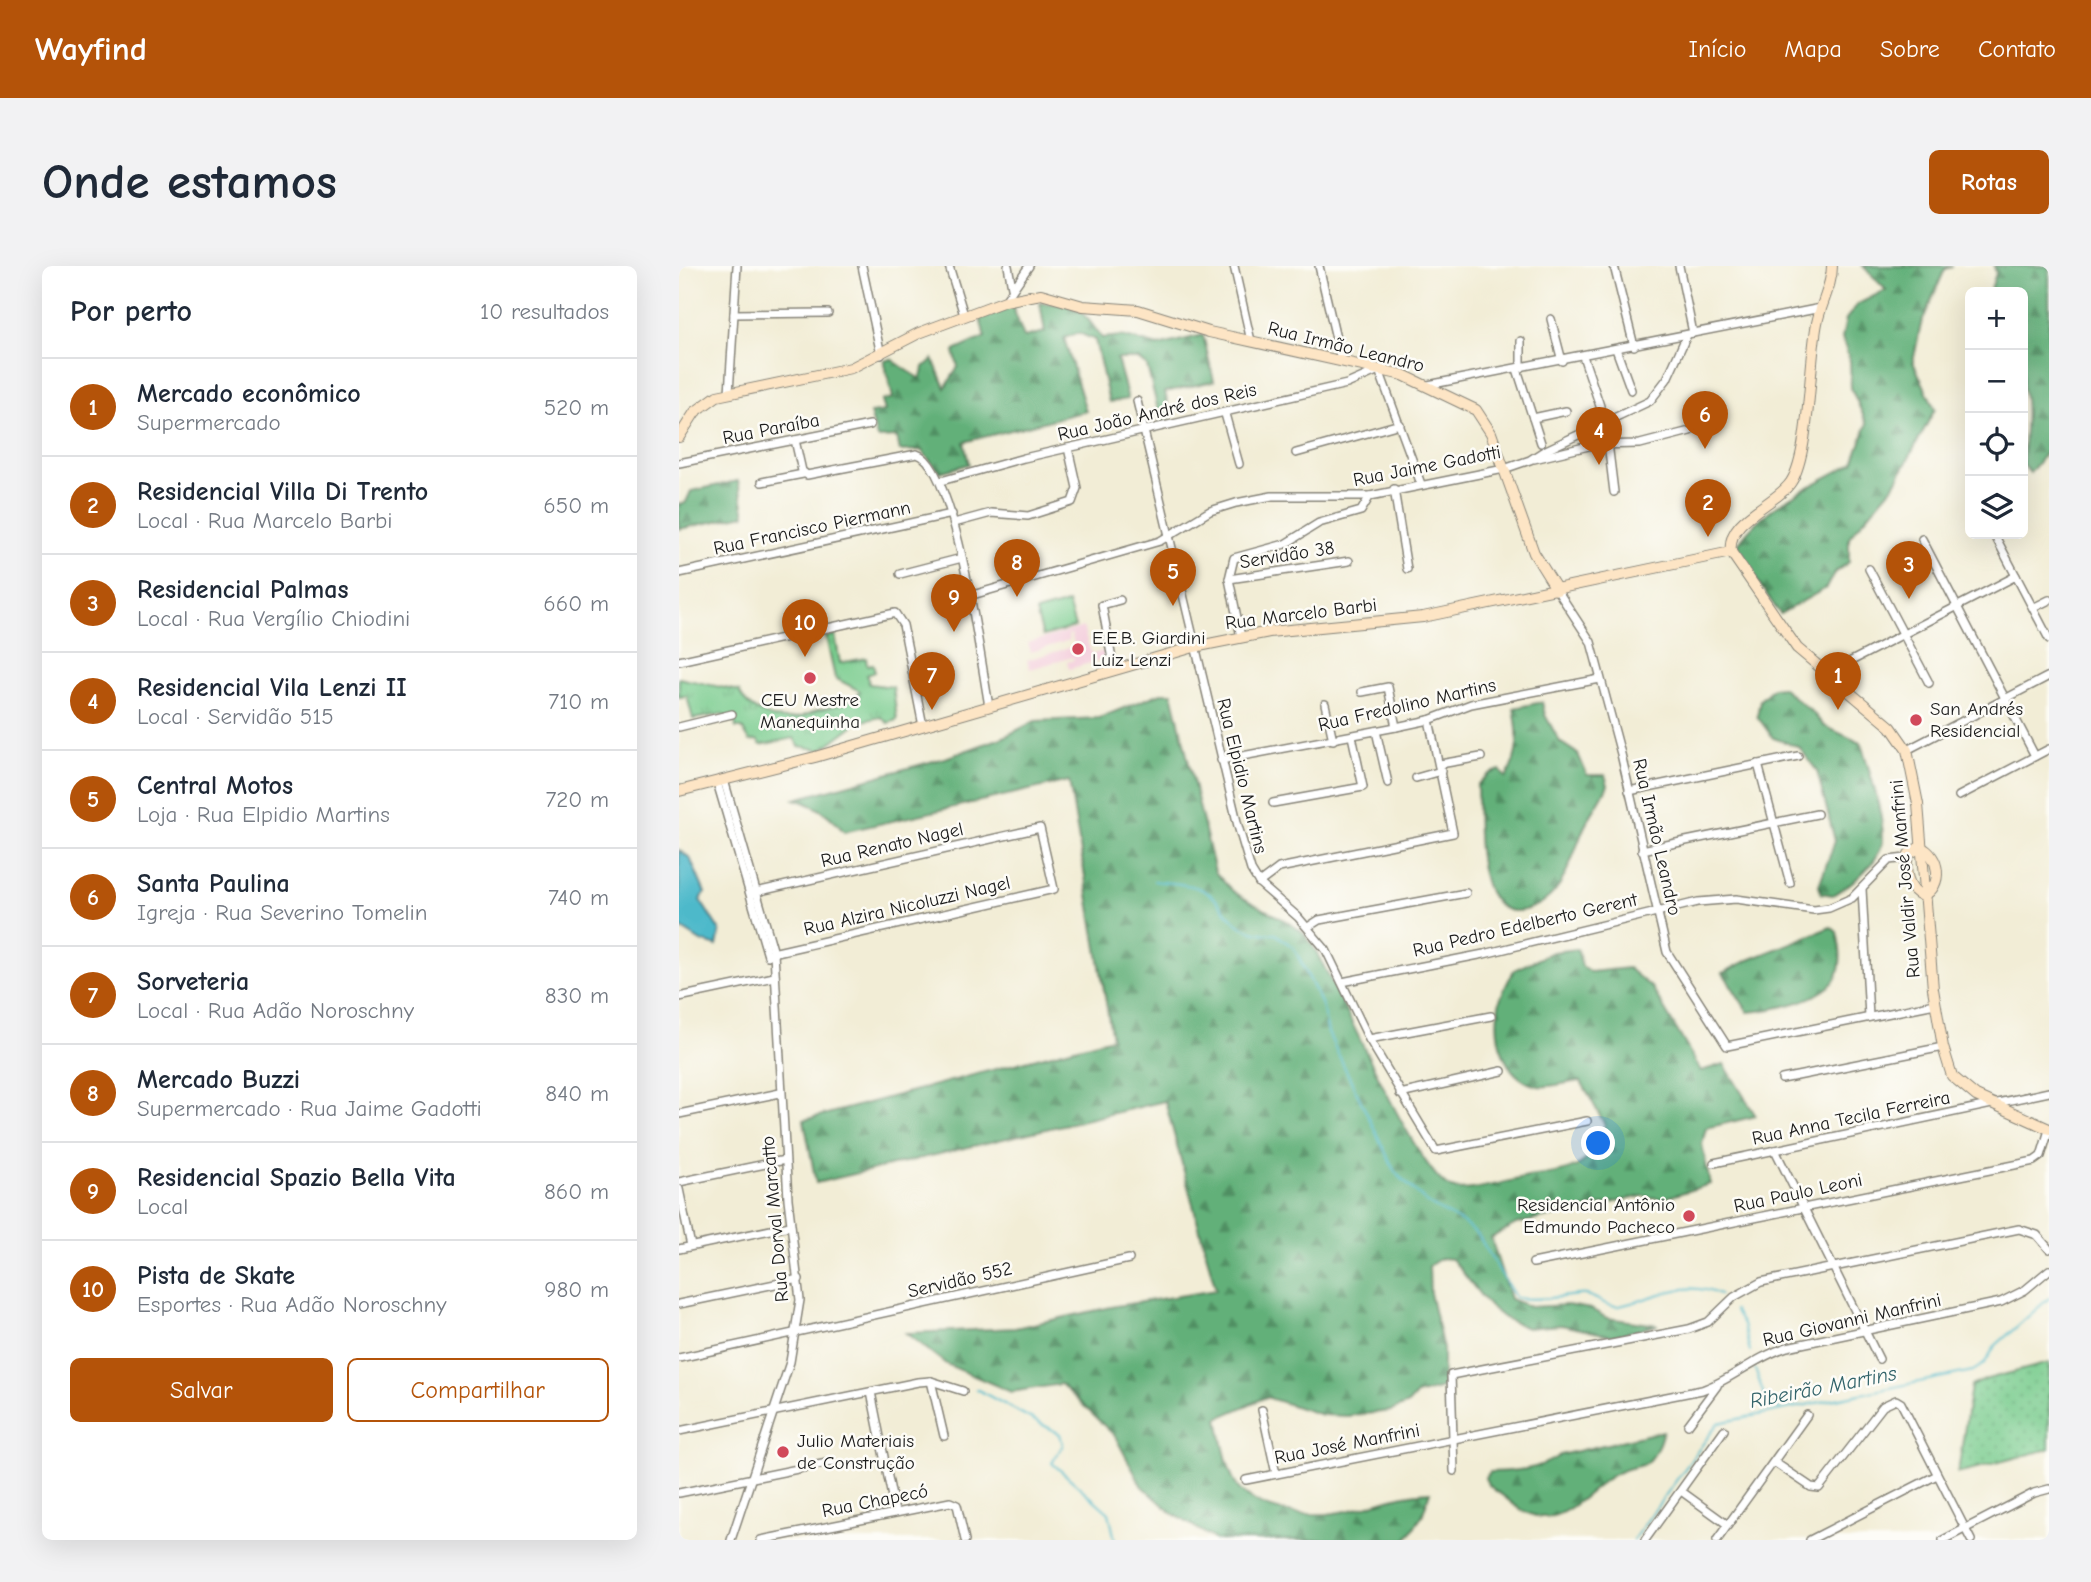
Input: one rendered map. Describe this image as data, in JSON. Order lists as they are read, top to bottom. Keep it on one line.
{"streets":{"street":["Rua Irmão Leandro","Rua João André dos Reis","Rua Paraíba","Rua Jaime Gadotti","Rua Francisco Piermann","Servidão 38","Rua Marcelo Barbi","Rua Fredolino Martins","Rua Elpidio Martins","Rua Renato Nagel","Rua Valdir José Manfrini","Rua Alzira Nicoluzzi Nagel","Rua Pedro Edelberto Gerent","Rua Anna Tecila Ferreira","Rua Paulo Leoni","Rua Dorval Marcatto","Servidão 552","Rua Giovanni Manfrini","Rua José Manfrini","Rua Chapecó"]},"crossings":[["Rua Irmão Leandro","Rua João André dos Reis"],["Rua Irmão Leandro","Rua Jaime Gadotti"],["Rua Irmão Leandro","Rua Marcelo Barbi"],["Rua Irmão Leandro","Rua Fredolino Martins"],["Rua Irmão Leandro","Rua Pedro Edelberto Gerent"],["Rua João André dos Reis","Rua Elpidio Martins"],["Rua Jaime Gadotti","Rua Elpidio Martins"],["Rua Marcelo Barbi","Rua Elpidio Martins"],["Rua Marcelo Barbi","Rua Valdir José Manfrini"],["Rua Marcelo Barbi","Rua Dorval Marcatto"],["Rua Fredolino Martins","Rua Elpidio Martins"],["Rua Elpidio Martins","Rua Pedro Edelberto Gerent"],["Rua Renato Nagel","Rua Alzira Nicoluzzi Nagel"],["Rua Renato Nagel","Rua Dorval Marcatto"],["Rua Valdir José Manfrini","Rua Anna Tecila Ferreira"],["Rua Valdir José Manfrini","Rua Paulo Leoni"],["Rua Alzira Nicoluzzi Nagel","Rua Dorval Marcatto"],["Rua Dorval Marcatto","Servidão 552"],["Rua Giovanni Manfrini","Rua José Manfrini"]],"water":["Ribeirão Martins"],"places":["E.E.B. Giardini Luiz Lenzi","CEU Mestre Manequinha","San Andrés Residencial","Residencial Antônio Edmundo Pacheco","Julio Materiais de Construção"],"page":{"header":"Wayfind","nav":["Início","Mapa","Sobre","Contato"],"buttons":["Rotas",["Salvar","Compartilhar"]],"title":"Onde estamos","heading":["Por perto","10 resultados"],"map_buttons":["+","−"],"list":[{"mark":"1","name":"Mercado econômico","note":"Supermercado","value":"520 m"},{"mark":"2","name":"Residencial Villa Di Trento","note":"Local · Rua Marcelo Barbi","value":"650 m"},{"mark":"3","name":"Residencial Palmas","note":"Local · Rua Vergílio Chiodini","value":"660 m"},{"mark":"4","name":"Residencial Vila Lenzi II","note":"Local · Servidão 515","value":"710 m"},{"mark":"5","name":"Central Motos","note":"Loja · Rua Elpidio Martins","value":"720 m"},{"mark":"6","name":"Santa Paulina","note":"Igreja · Rua Severino Tomelin","value":"740 m"},{"mark":"7","name":"Sorveteria","note":"Local · Rua Adão Noroschny","value":"830 m"},{"mark":"8","name":"Mercado Buzzi","note":"Supermercado · Rua Jaime Gadotti","value":"840 m"},{"mark":"9","name":"Residencial Spazio Bella Vita","note":"Local","value":"860 m"},{"mark":"10","name":"Pista de Skate","note":"Esportes · Rua Adão Noroschny","value":"980 m"}],"pins":["6","4","2","8","3","5","9","10","1","7"]}}
